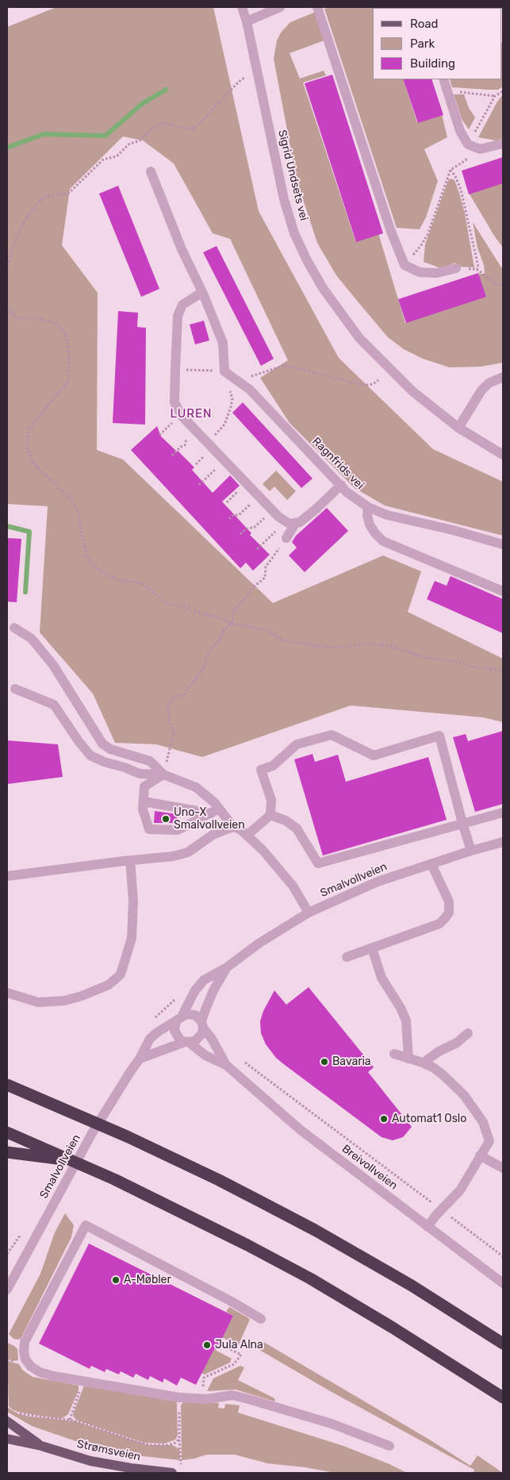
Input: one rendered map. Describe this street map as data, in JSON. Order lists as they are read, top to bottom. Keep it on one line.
{"streets":{"main road":["Strømsveien"],"street":["Sigrid Undsets vei","Ragnfrids vei","Smalvollveien","Breivollveien"]},"crossings":[["Smalvollveien","Breivollveien"]],"districts":["LUREN"],"places":["Uno-X Smalvollveien","Bavaria","Automat1 Oslo","A-Møbler","Jula Alna"],"legend":["Road","Park","Building"]}
